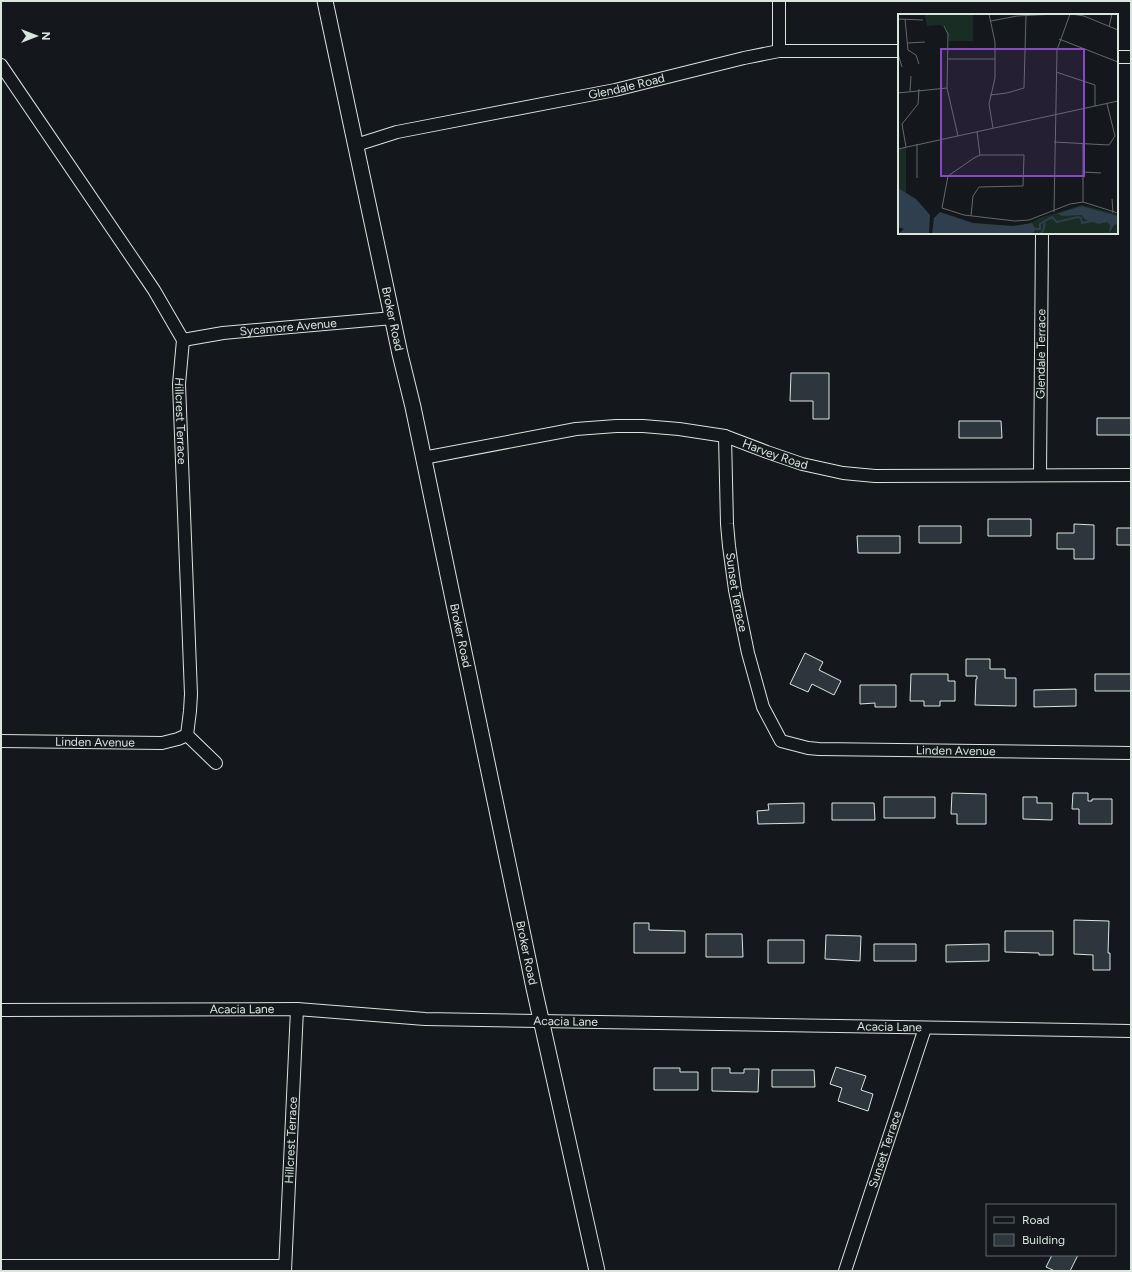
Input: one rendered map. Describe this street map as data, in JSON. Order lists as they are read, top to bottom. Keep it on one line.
{"streets":{"street":["Glendale Road","Broker Road","Sycamore Avenue","Glendale Terrace","Hillcrest Terrace","Harvey Road","Sunset Terrace","Linden Avenue","Acacia Lane"]},"crossings":[["Glendale Road","Broker Road"],["Broker Road","Sycamore Avenue"],["Broker Road","Harvey Road"],["Broker Road","Acacia Lane"],["Sycamore Avenue","Hillcrest Terrace"],["Glendale Terrace","Harvey Road"],["Hillcrest Terrace","Linden Avenue"],["Hillcrest Terrace","Acacia Lane"],["Harvey Road","Sunset Terrace"],["Sunset Terrace","Linden Avenue"],["Sunset Terrace","Acacia Lane"]],"legend":["Road","Building"],"north":"right"}
